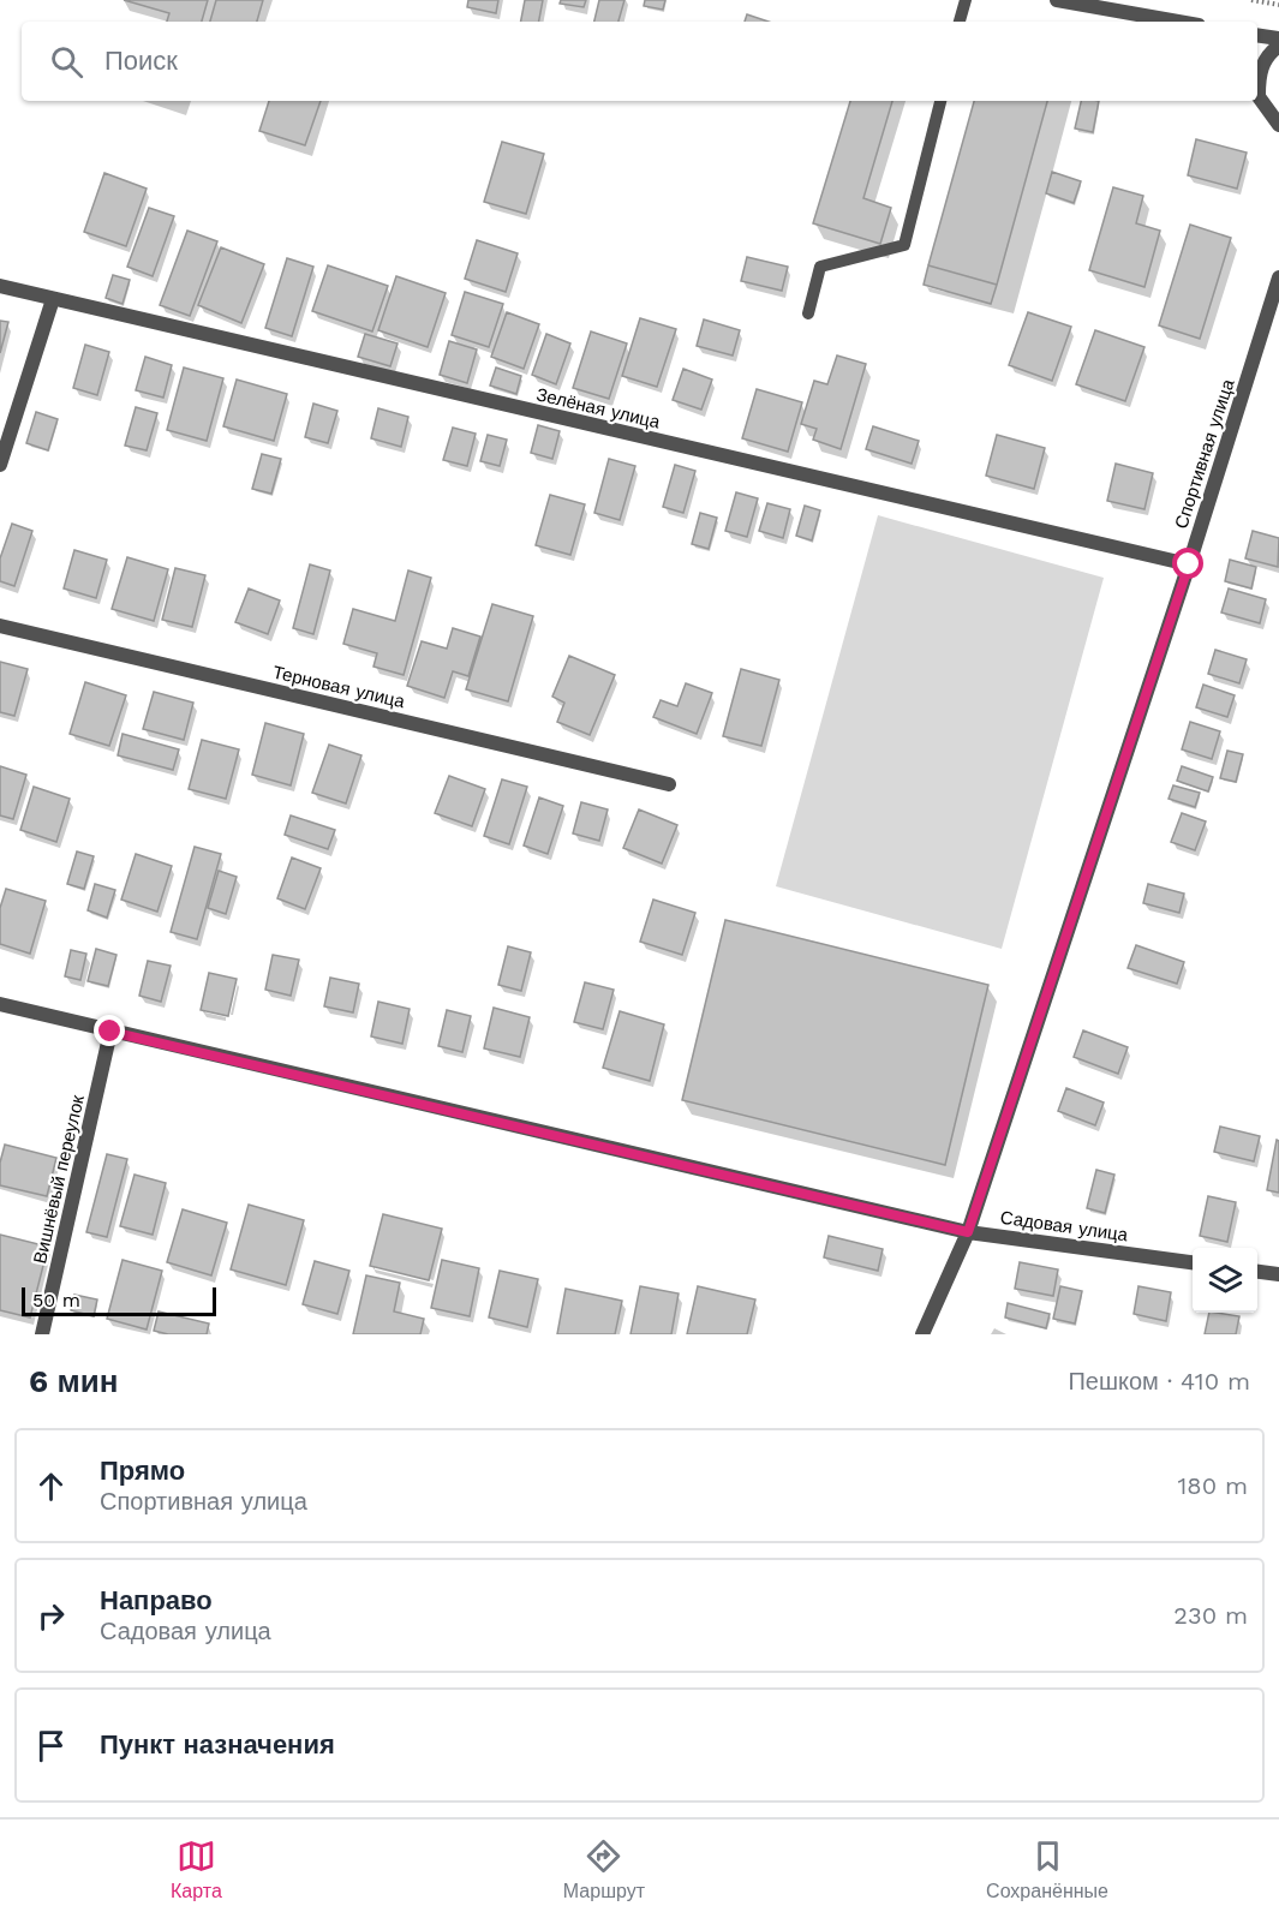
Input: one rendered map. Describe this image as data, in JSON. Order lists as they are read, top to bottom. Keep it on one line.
{"streets":{"street":["Зелёная улица","Спортивная улица","Терновая улица","Вишнёвый переулок","Садовая улица"]},"crossings":[["Зелёная улица","Спортивная улица"],["Спортивная улица","Садовая улица"],["Вишнёвый переулок","Садовая улица"]],"scale_bar":"50 m","page":{"search":"Поиск","scale":"50 m","heading":["6 мин","Пешком · 410 m"],"list":[["Прямо","Спортивная улица","180 m"],["Направо","Садовая улица","230 m"],"Пункт назначения"],"nav":["Карта","Маршрут","Сохранённые"]}}
